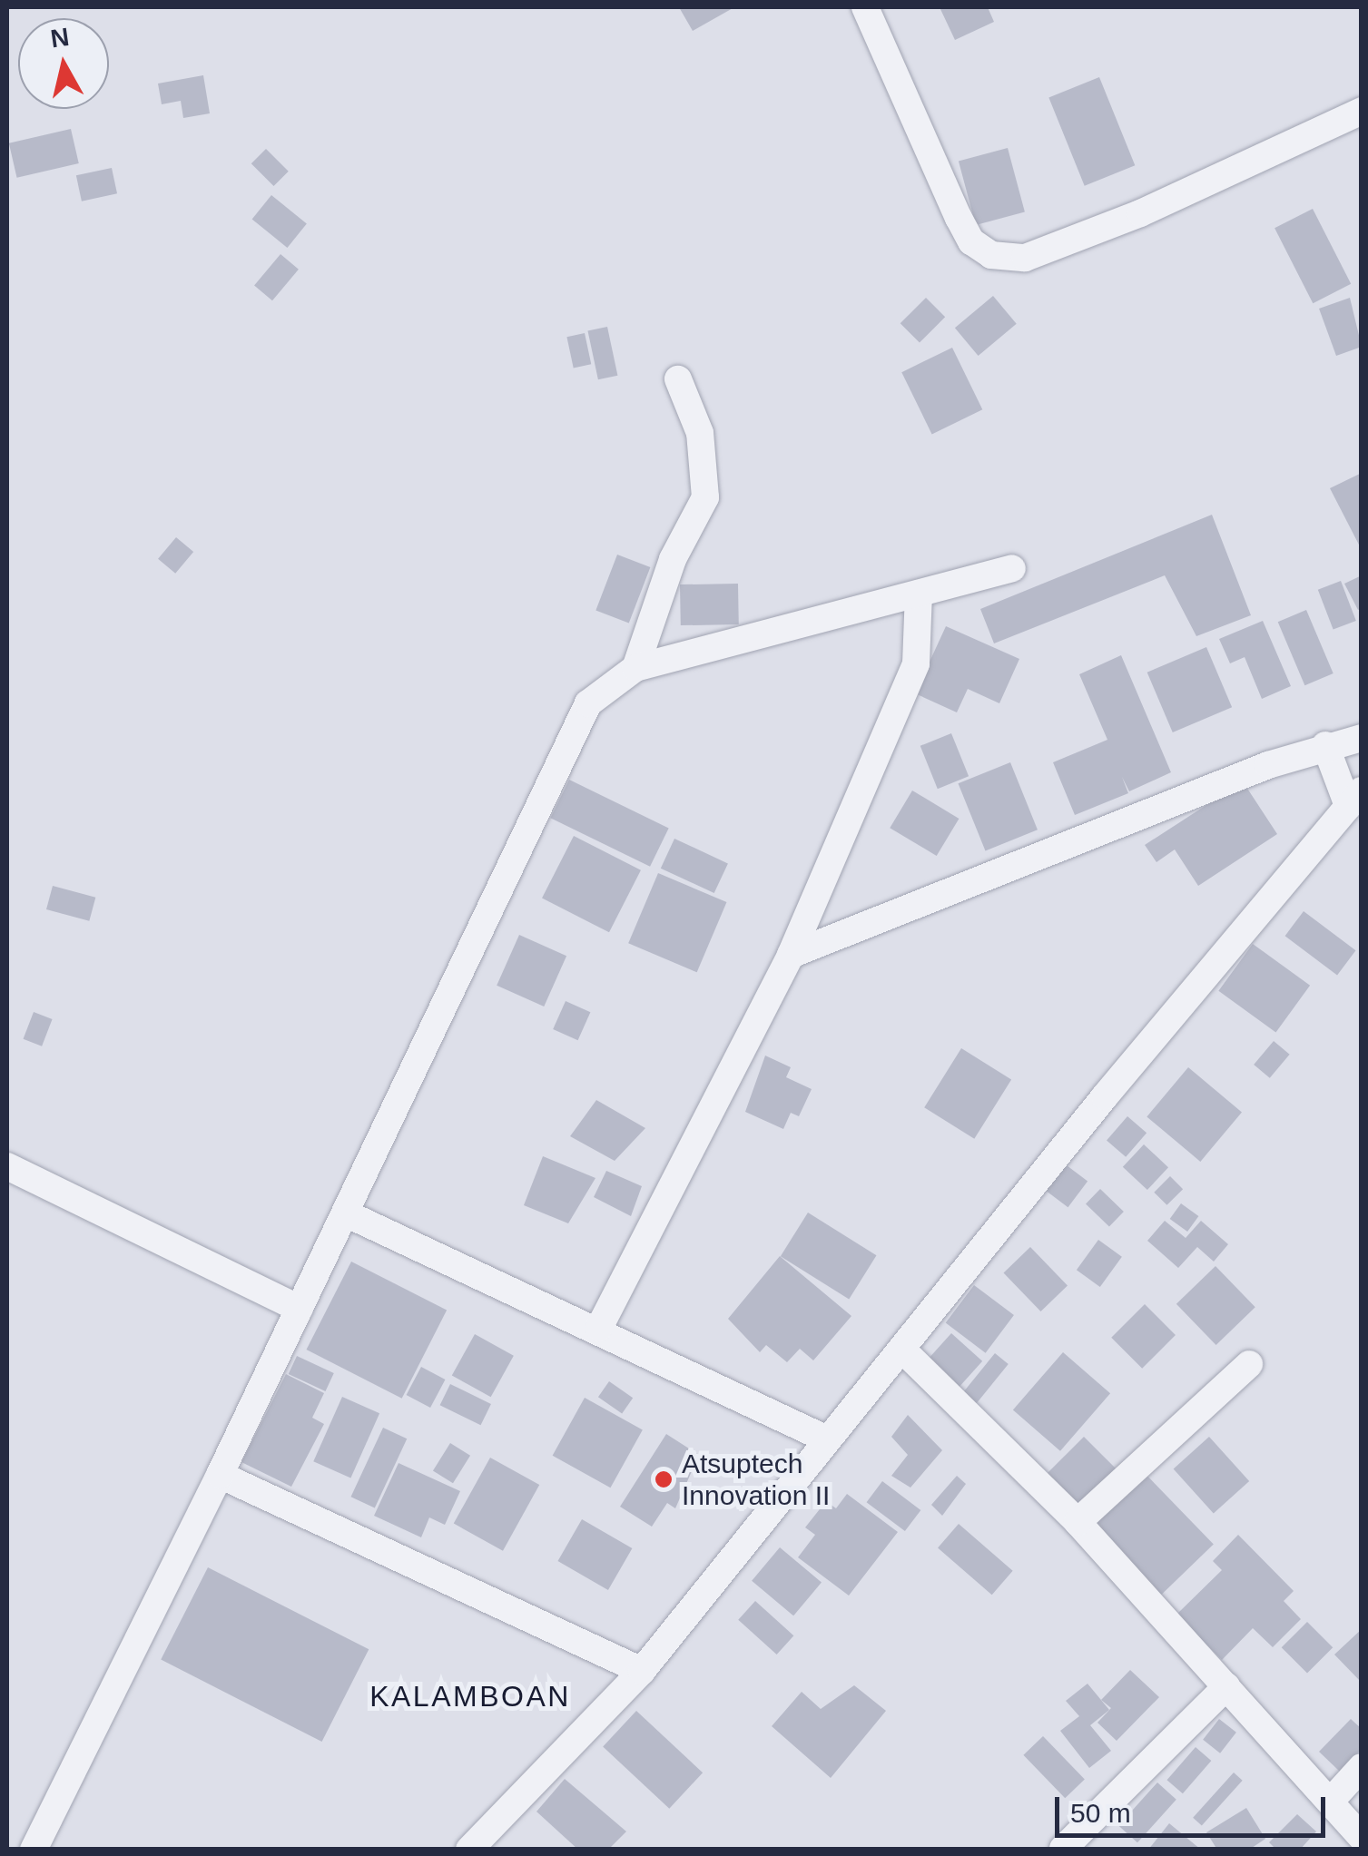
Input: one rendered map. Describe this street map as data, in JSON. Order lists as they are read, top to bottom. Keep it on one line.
{"districts":["KALAMBOAN"],"places":["Atsuptech Innovation II"],"scale_bar":"50 m","north":"top"}
